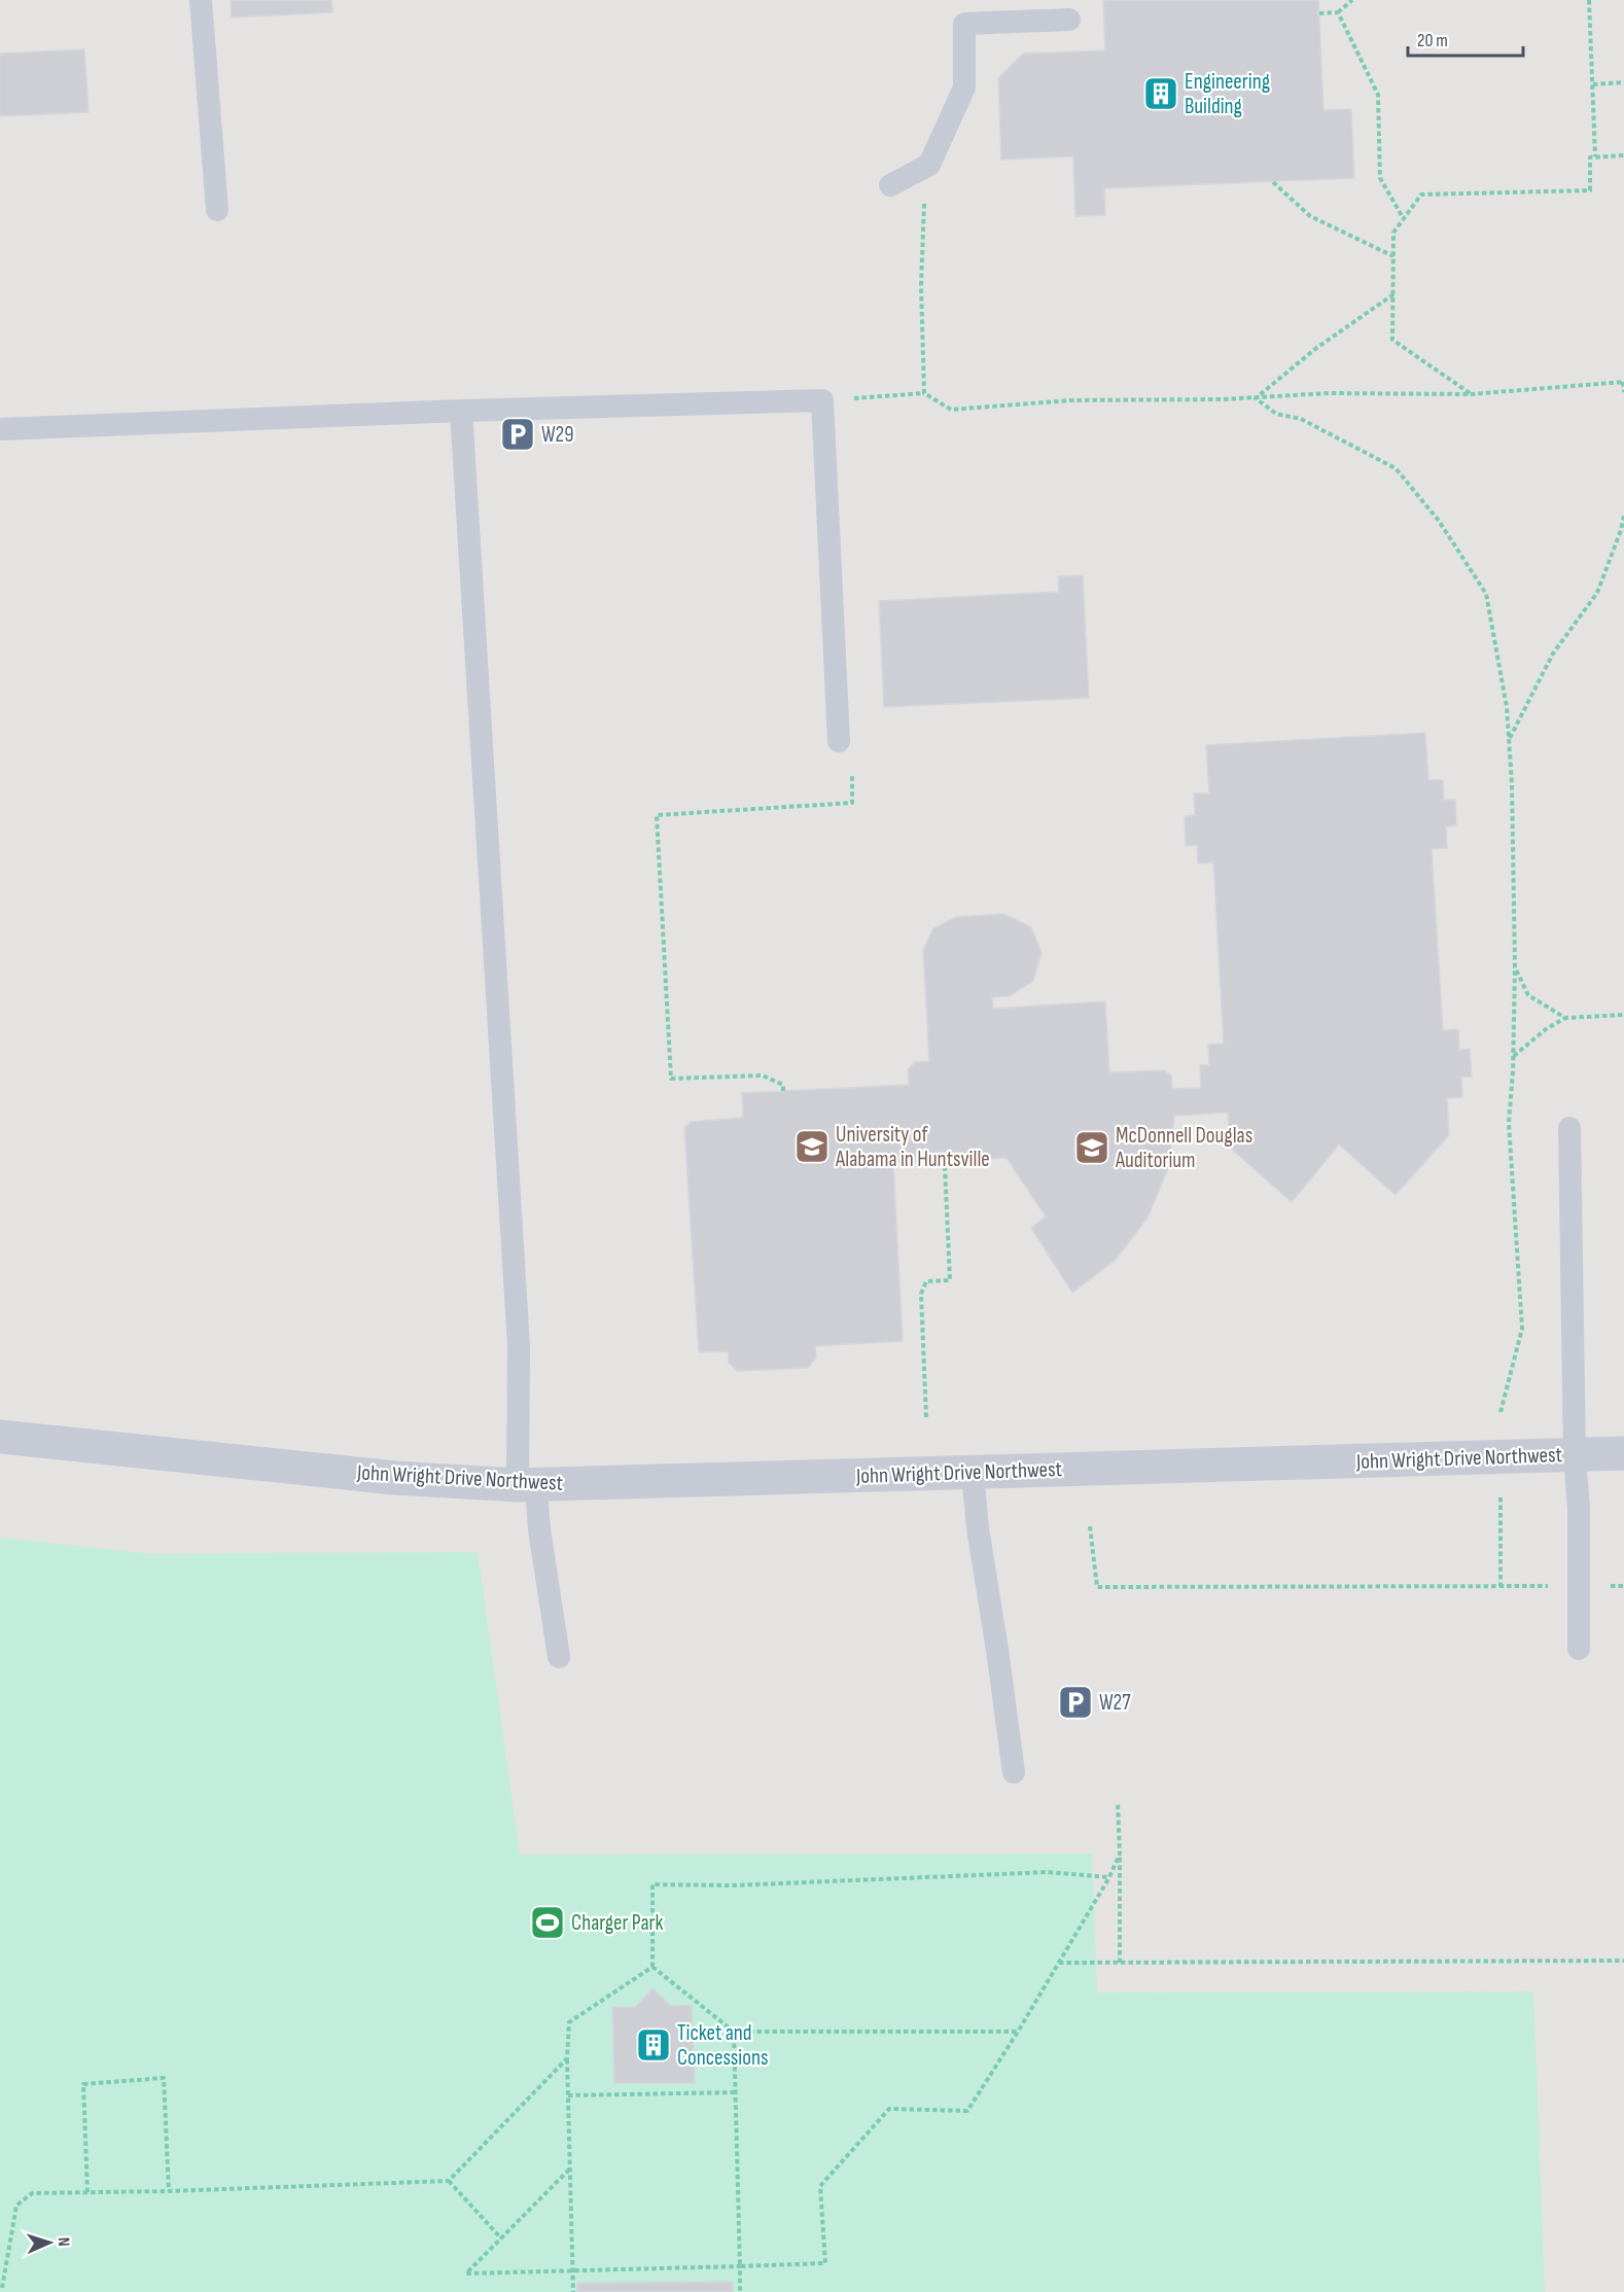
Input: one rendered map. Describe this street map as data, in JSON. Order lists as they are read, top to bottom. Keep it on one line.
{"streets":{"street":["John Wright Drive Northwest"]},"places":{"building":["Engineering Building","Ticket and Concessions"],"parking":["W29","W27"],"school or university":["University of Alabama in Huntsville","McDonnell Douglas Auditorium"],"sports":["Charger Park"]},"scale_bar":"20 m","north":"right"}
